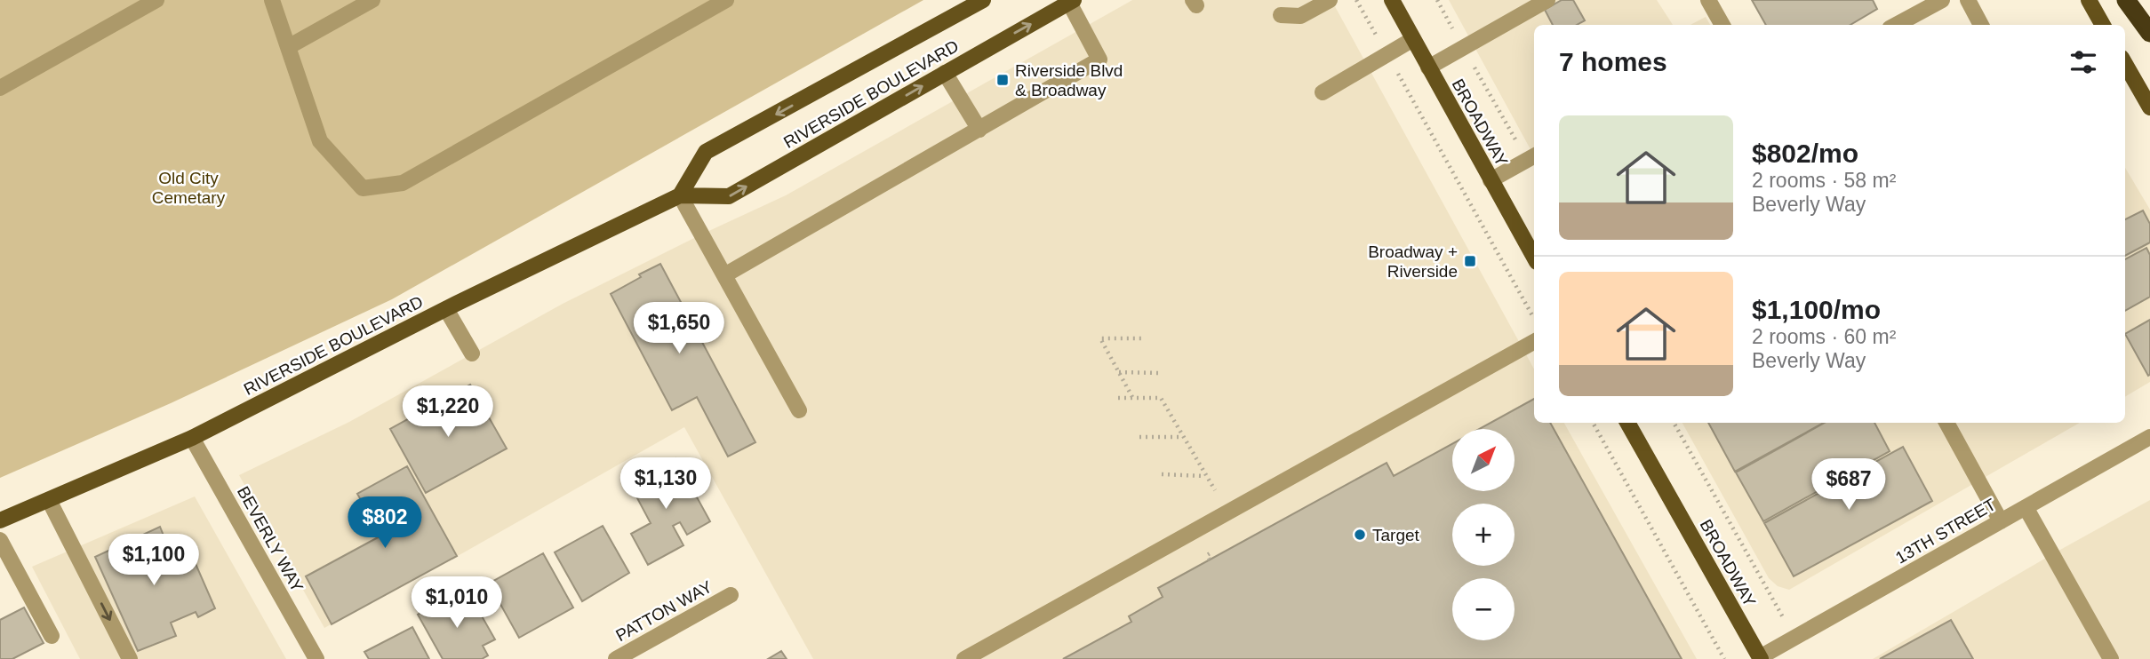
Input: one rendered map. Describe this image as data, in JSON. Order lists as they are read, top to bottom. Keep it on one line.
{"streets":{"main road":["RIVERSIDE BOULEVARD","BROADWAY"],"street":["13TH STREET","BEVERLY WAY","PATTON WAY"]},"crossings":[["RIVERSIDE BOULEVARD","BEVERLY WAY"],["BROADWAY","13TH STREET"]],"parks":["Old City Cemetary"],"places":{"transit":["Riverside Blvd & Broadway","Broadway + Riverside"],"other":["Target"]},"north":"top right","page":{"heading":"7 homes","list":[{"name":"$802/mo","note":"2 rooms · 58 m² · Beverly Way"},{"name":"$1,100/mo","note":"2 rooms · 60 m² · Beverly Way"}],"price":["$1,650","$1,220","$1,130","$687","$802","$1,100","$1,010"],"map_buttons":["+","−"]}}
